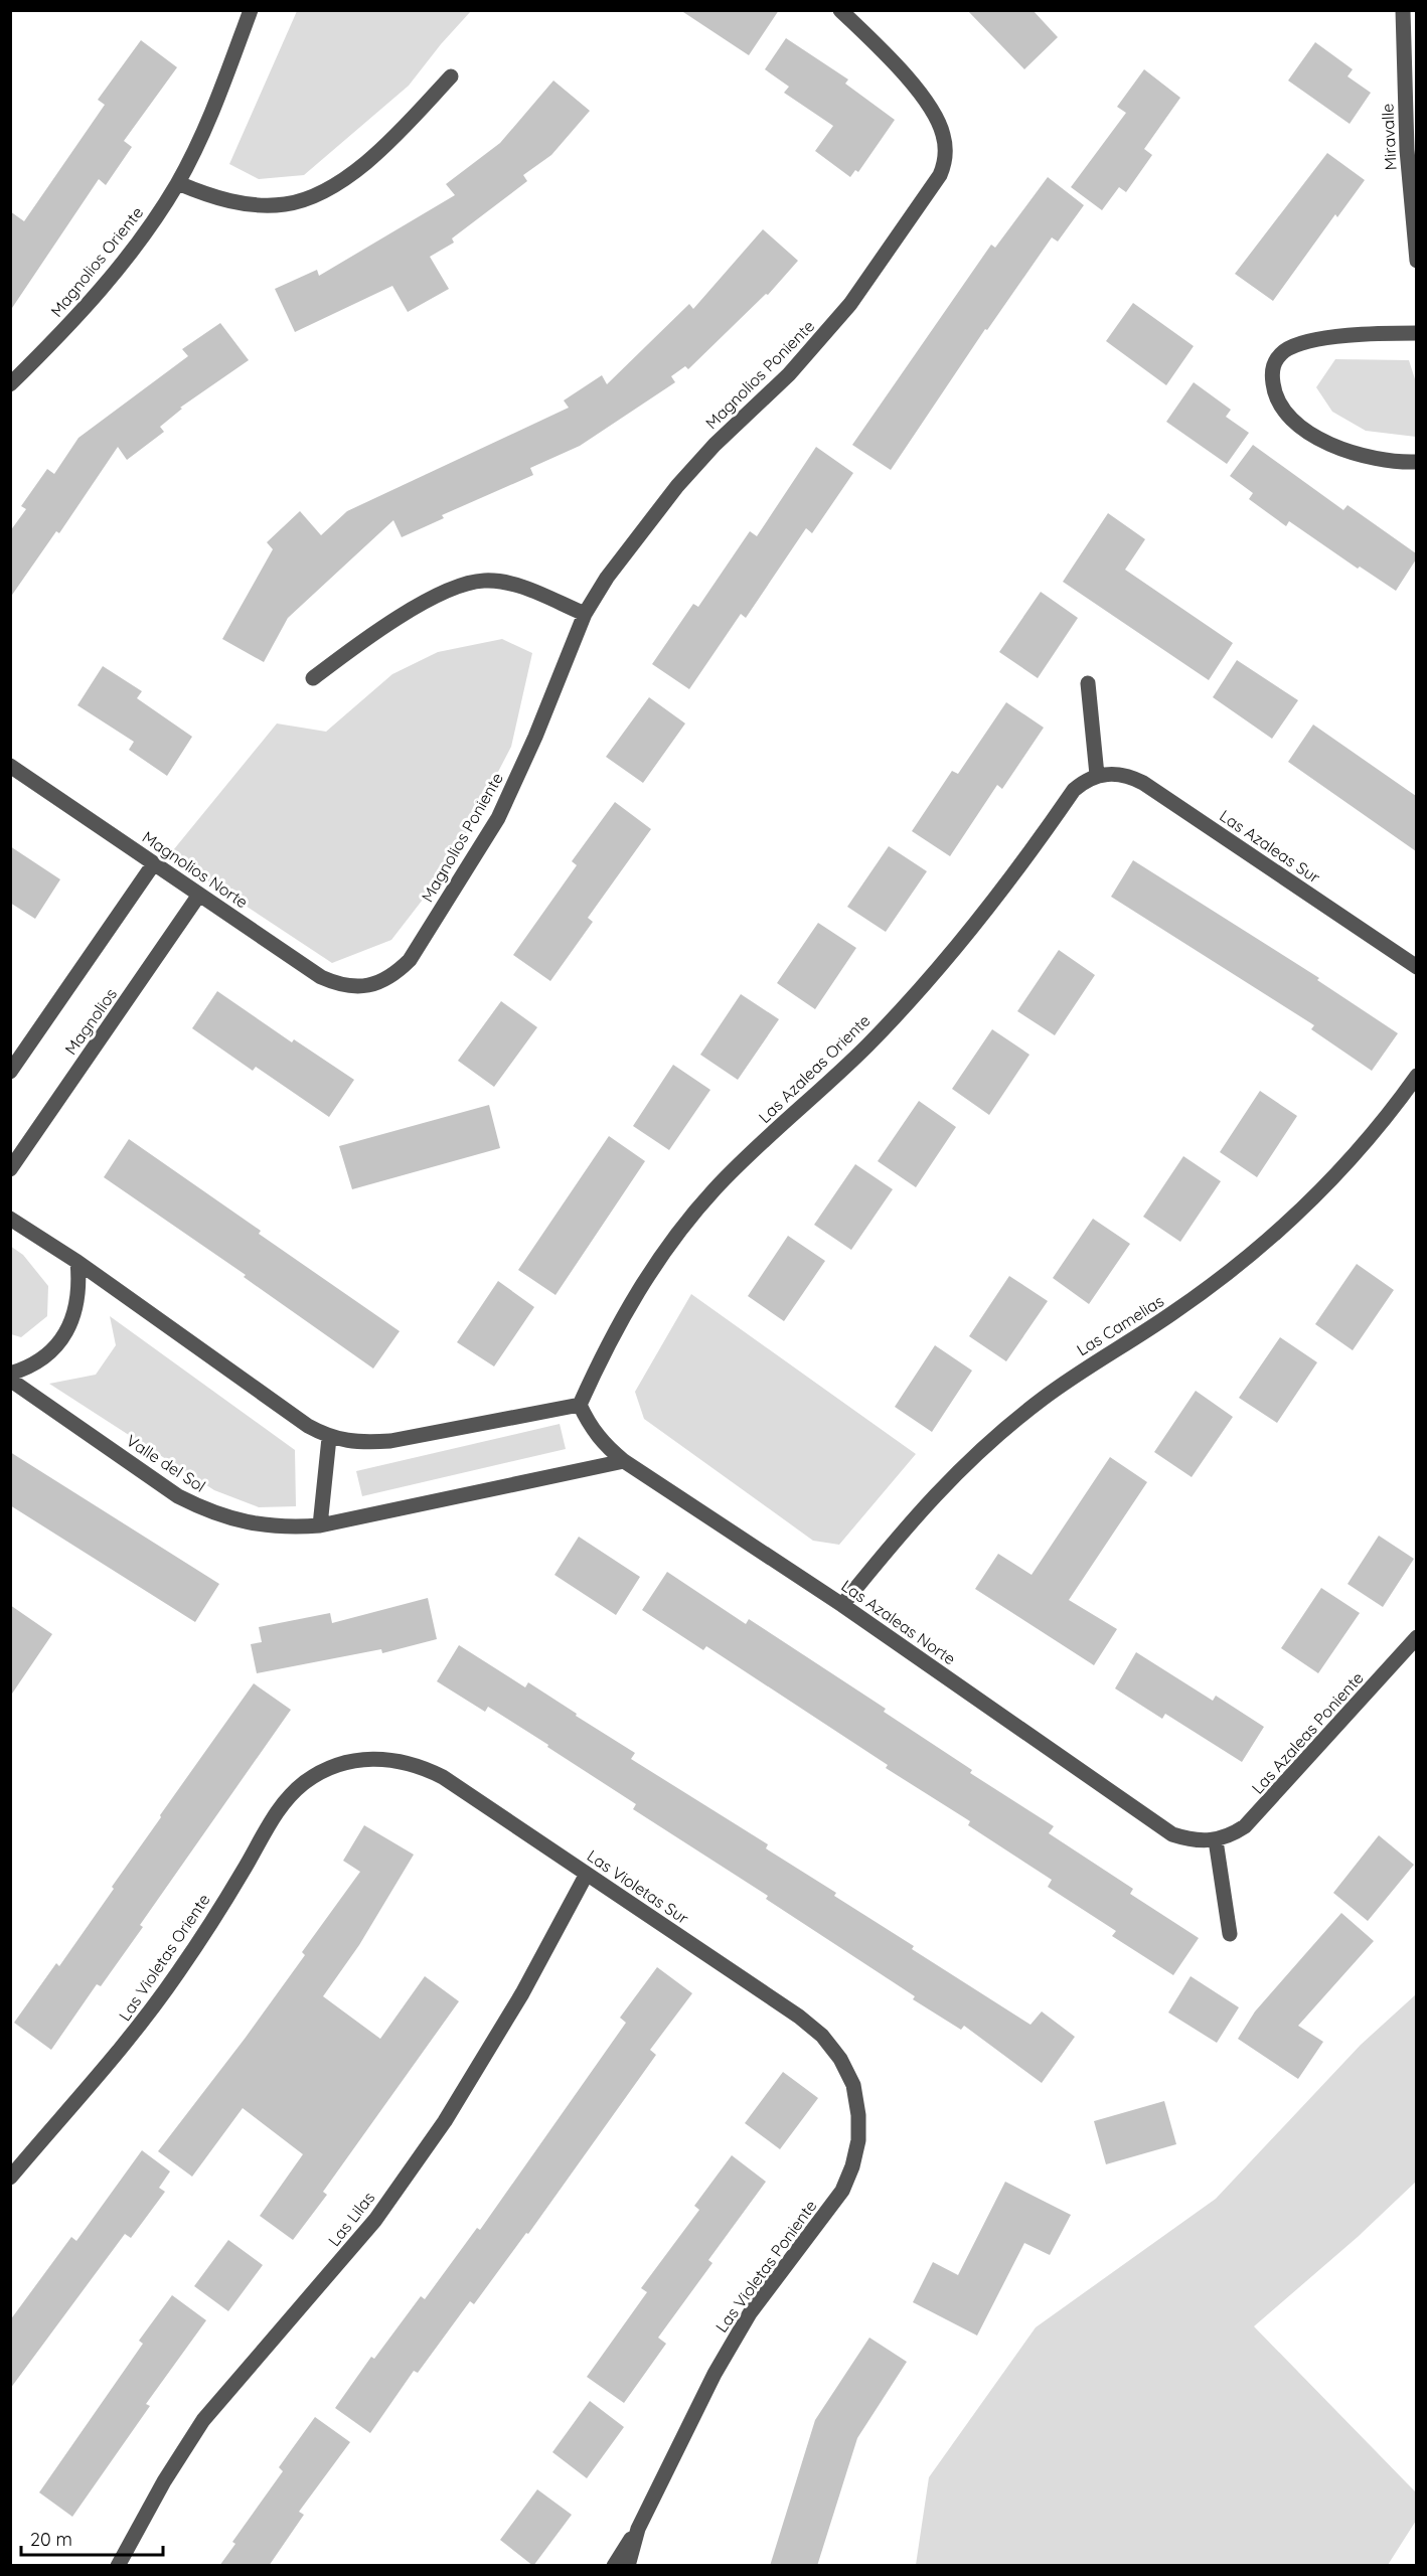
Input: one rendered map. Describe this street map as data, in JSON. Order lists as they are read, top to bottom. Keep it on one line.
{"streets":{"street":["Miravalle","Magnolios Oriente","Magnolios Poniente","Las Azaleas Sur","Magnolios Norte","Magnolios","Las Azaleas Oriente","Las Camelias","Valle del Sol","Las Azaleas Norte","Las Azaleas Poniente","Las Violetas Sur","Las Violetas Oriente","Las Lilas","Las Violetas Poniente"]},"crossings":[["Magnolios Poniente","Magnolios Norte"],["Las Azaleas Sur","Las Azaleas Oriente"],["Magnolios Norte","Magnolios"],["Las Azaleas Oriente","Las Azaleas Norte"],["Las Camelias","Las Azaleas Norte"],["Valle del Sol","Las Azaleas Norte"],["Las Azaleas Norte","Las Azaleas Poniente"],["Las Violetas Sur","Las Violetas Oriente"],["Las Violetas Sur","Las Lilas"],["Las Violetas Sur","Las Violetas Poniente"]],"scale_bar":"20 m"}
